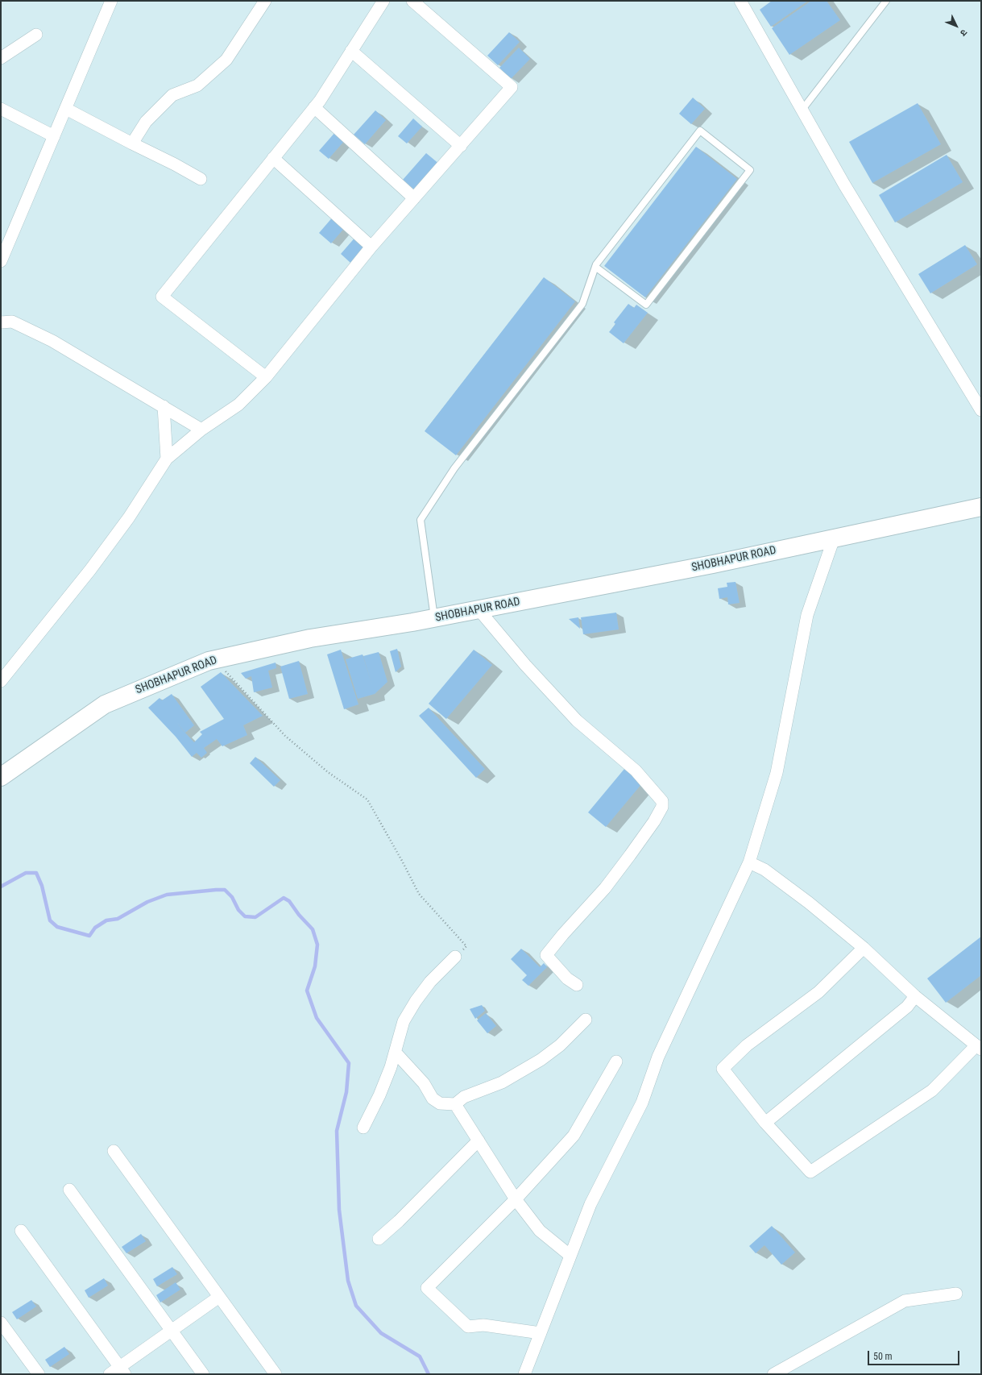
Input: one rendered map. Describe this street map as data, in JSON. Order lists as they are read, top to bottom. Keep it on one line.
{"streets":{"main road":["SHOBHAPUR ROAD"]},"scale_bar":"50 m","north":"bottom right"}
